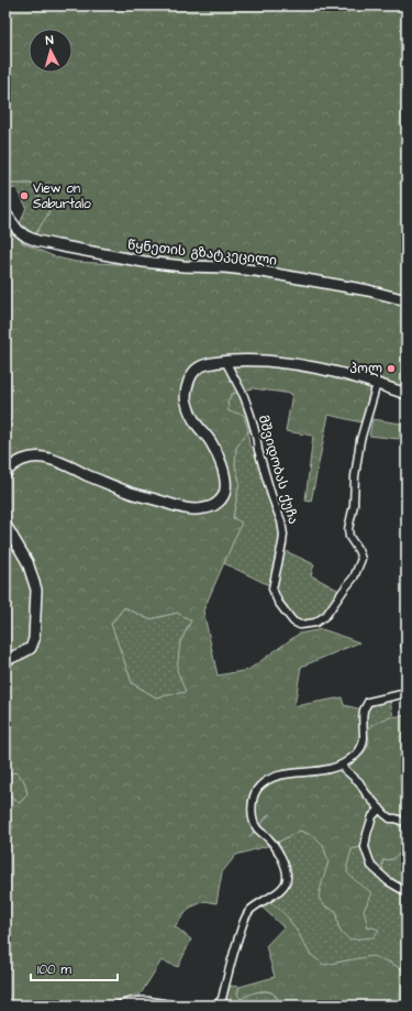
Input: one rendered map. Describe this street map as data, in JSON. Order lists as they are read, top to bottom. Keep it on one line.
{"streets":{"main road":["წყნეთის გზატკეცილი"],"street":["მშვიდობას ქუჩა"]},"places":["View on Saburtalo","პოლ"],"scale_bar":"100 m","north":"top"}
